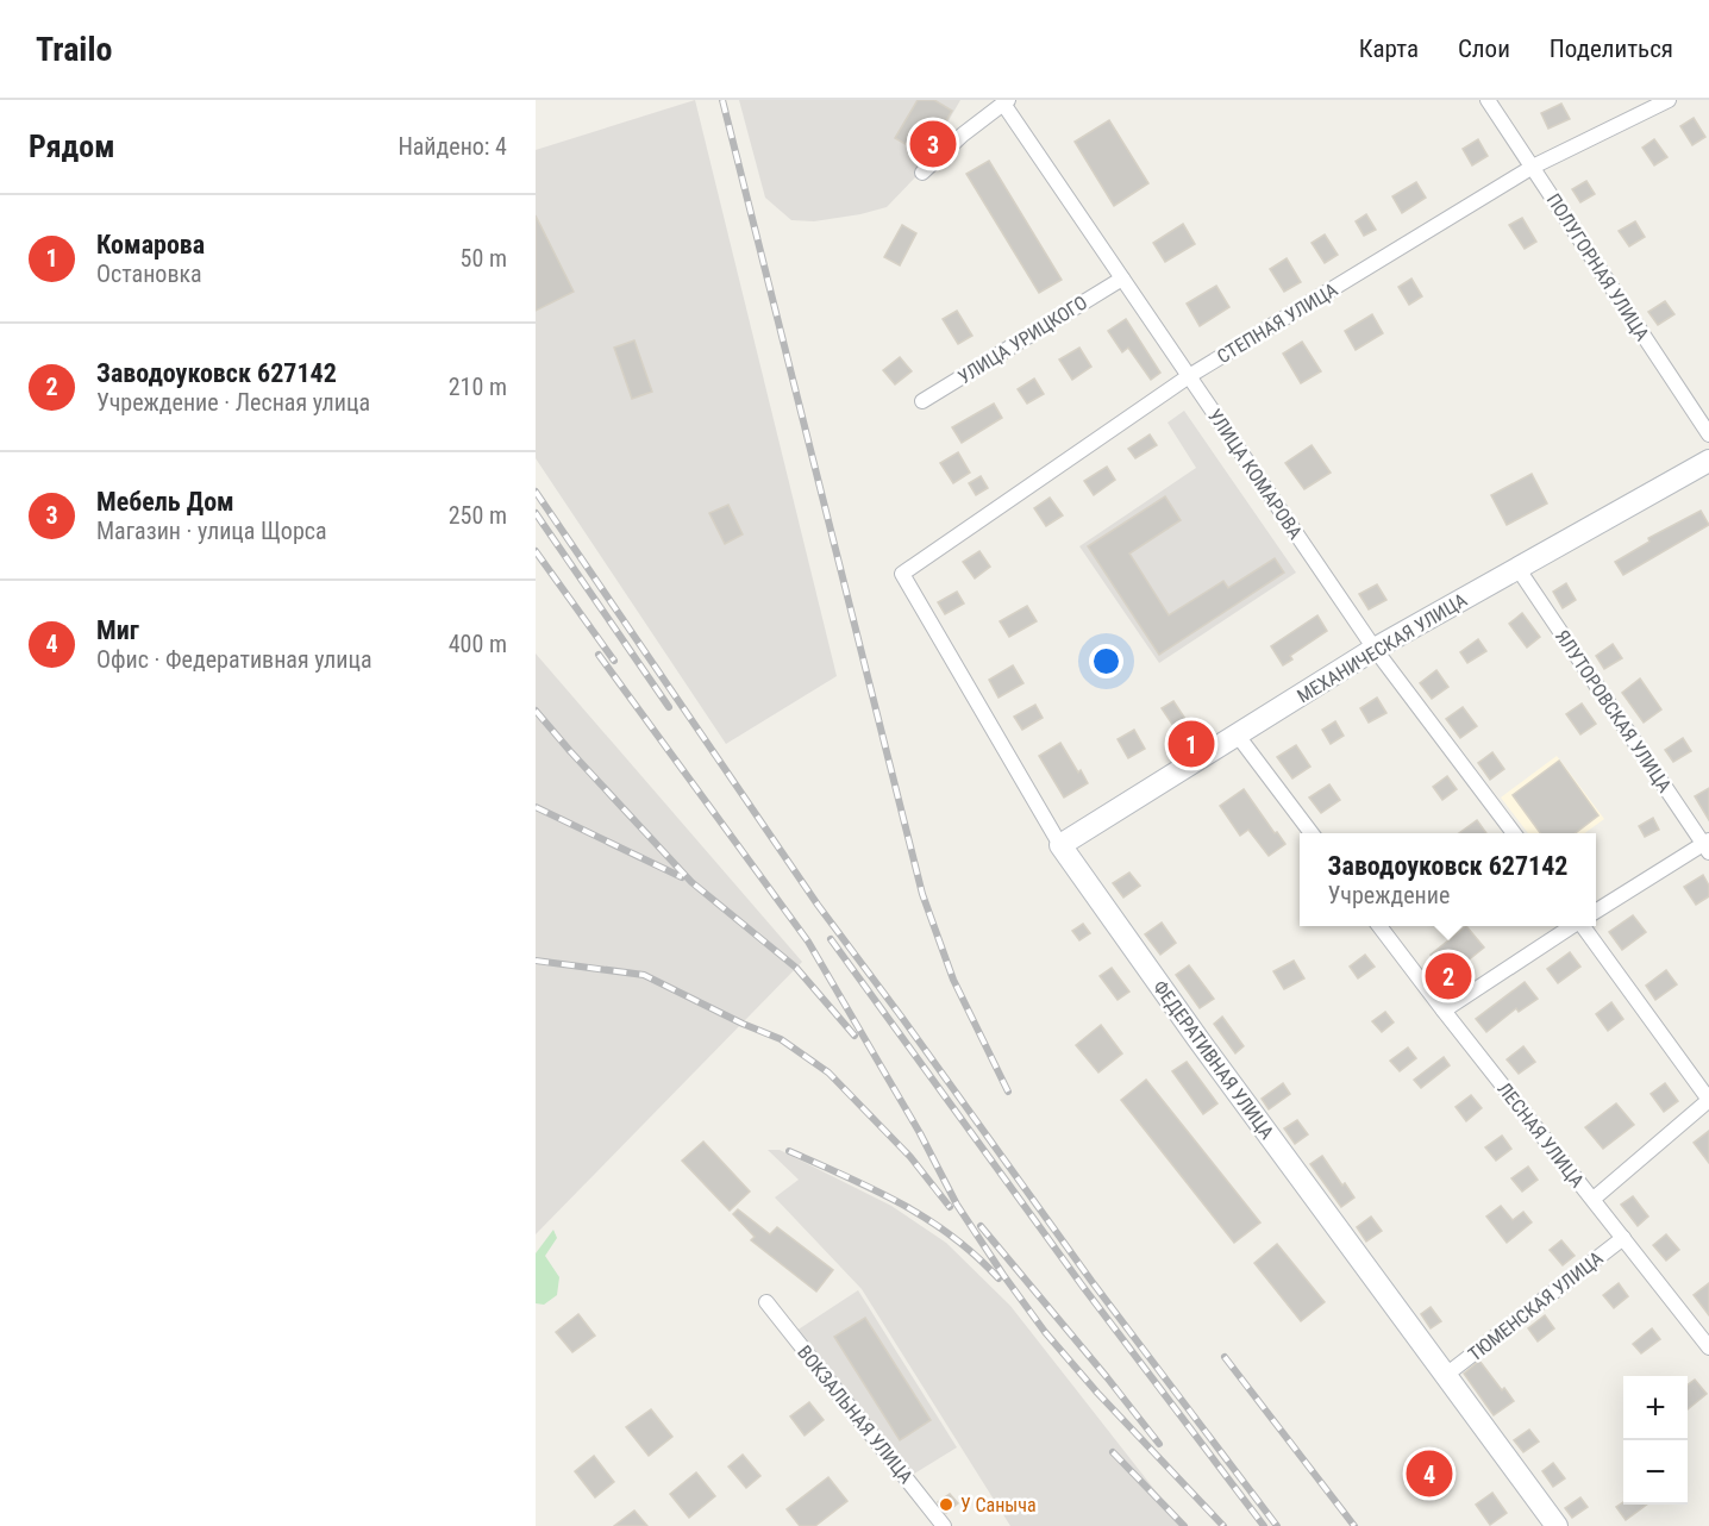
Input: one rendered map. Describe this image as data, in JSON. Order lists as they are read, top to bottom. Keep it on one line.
{"streets":{"street":["ПОЛУГОРНАЯ УЛИЦА","СТЕПНАЯ УЛИЦА","УЛИЦА УРИЦКОГО","УЛИЦА КОМАРОВА","МЕХАНИЧЕСКАЯ УЛИЦА","ЯЛУТОРОВСКАЯ УЛИЦА","ФЕДЕРАТИВНАЯ УЛИЦА","ЛЕСНАЯ УЛИЦА","ТЮМЕНСКАЯ УЛИЦА","ВОКЗАЛЬНАЯ УЛИЦА"]},"crossings":[["ПОЛУГОРНАЯ УЛИЦА","СТЕПНАЯ УЛИЦА"],["СТЕПНАЯ УЛИЦА","УЛИЦА КОМАРОВА"],["СТЕПНАЯ УЛИЦА","ФЕДЕРАТИВНАЯ УЛИЦА"],["УЛИЦА УРИЦКОГО","УЛИЦА КОМАРОВА"],["УЛИЦА КОМАРОВА","МЕХАНИЧЕСКАЯ УЛИЦА"],["МЕХАНИЧЕСКАЯ УЛИЦА","ЯЛУТОРОВСКАЯ УЛИЦА"],["МЕХАНИЧЕСКАЯ УЛИЦА","ФЕДЕРАТИВНАЯ УЛИЦА"],["ФЕДЕРАТИВНАЯ УЛИЦА","ТЮМЕНСКАЯ УЛИЦА"],["ЛЕСНАЯ УЛИЦА","ТЮМЕНСКАЯ УЛИЦА"]],"places":["У Саныча"],"page":{"header":"Trailo","nav":["Карта","Слои","Поделиться"],"heading":["Рядом","Найдено: 4"],"pins":["3","1","2","4"],"list":[{"mark":"1","name":"Комарова","note":"Остановка","value":"50 m"},{"mark":"2","name":"Заводоуковск 627142","note":"Учреждение · Лесная улица","value":"210 m"},{"mark":"3","name":"Мебель Дом","note":"Магазин · улица Щорса","value":"250 m"},{"mark":"4","name":"Миг","note":"Офис · Федеративная улица","value":"400 m"}],"popup":["Заводоуковск 627142","Учреждение"],"map_buttons":["+","−"]}}
